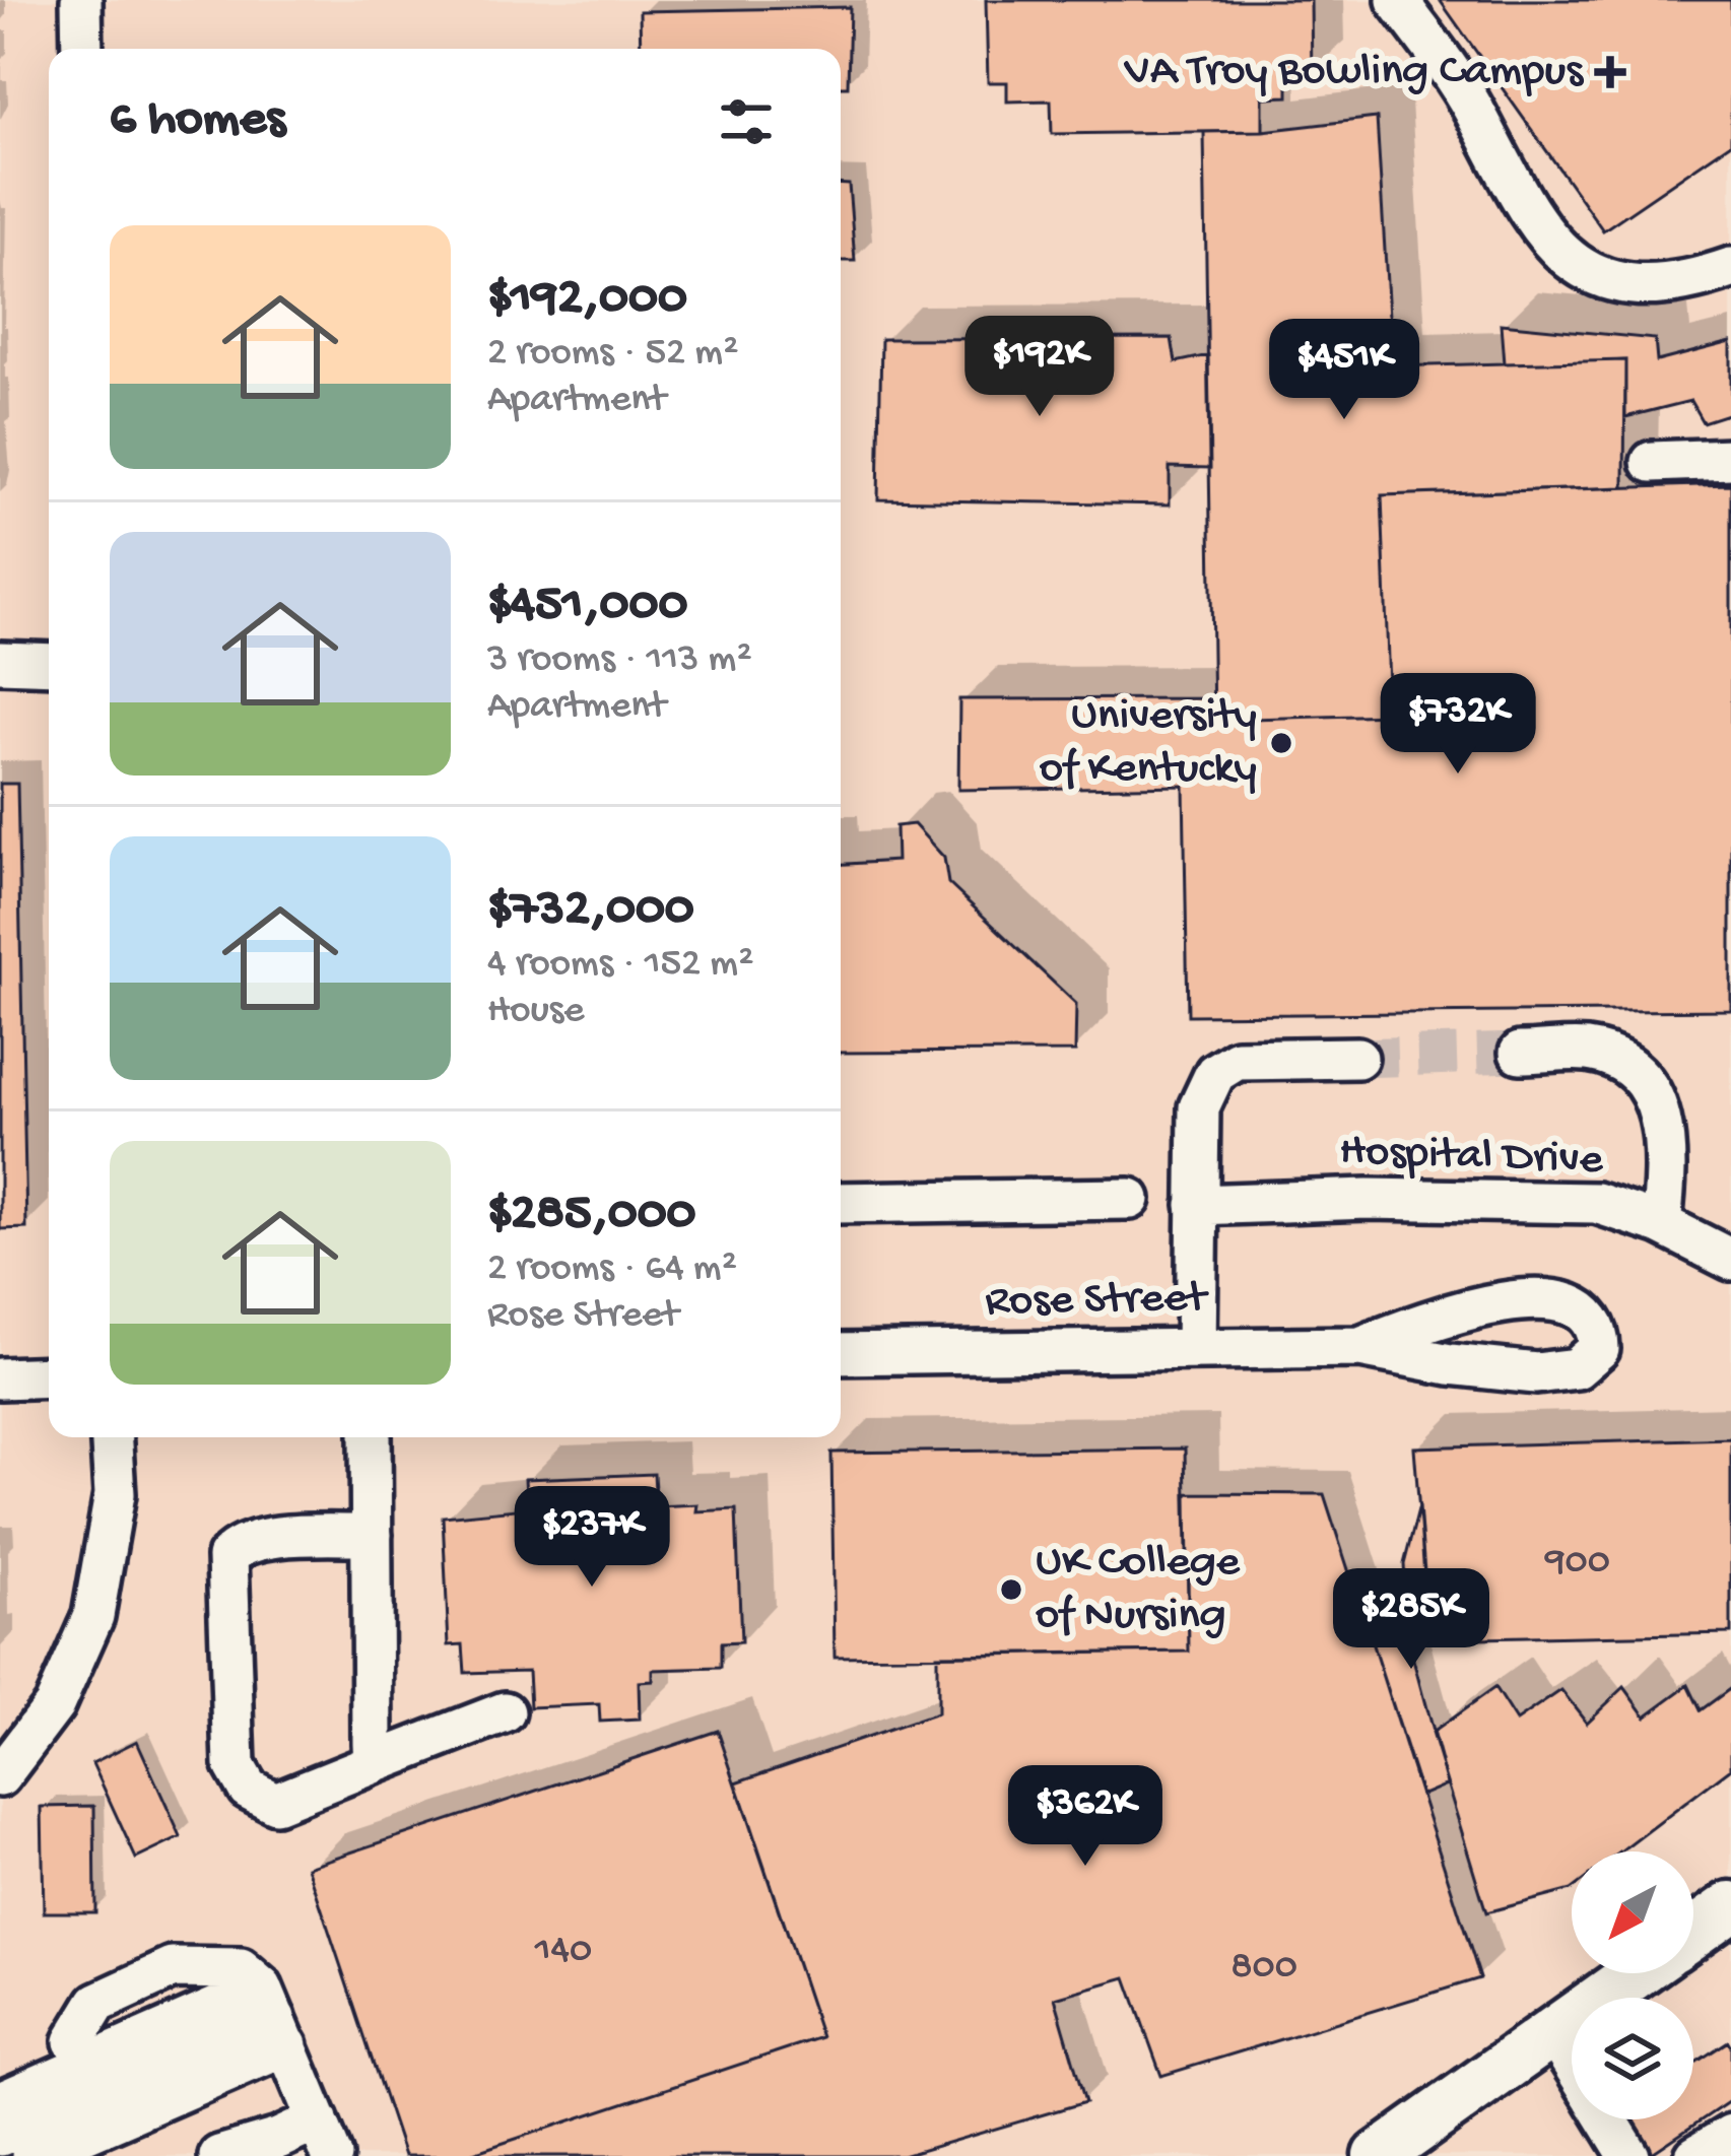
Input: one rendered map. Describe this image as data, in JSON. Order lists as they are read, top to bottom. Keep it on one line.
{"streets":{"street":["Hospital Drive","Rose Street"]},"places":{"health":["VA Troy Bowling Campus"],"other":["University of Kentucky","UK College of Nursing"]},"house_numbers":["900","140","800"],"north":"bottom left","page":{"heading":"6 homes","list":[{"name":"$192,000","note":"2 rooms · 52 m² · Apartment"},{"name":"$451,000","note":"3 rooms · 113 m² · Apartment"},{"name":"$732,000","note":"4 rooms · 152 m² · House"},{"name":"$285,000","note":"2 rooms · 64 m² · Rose Street"}],"price":["$192K","$451K","$732K","$237K","$285K","$362K"]}}
